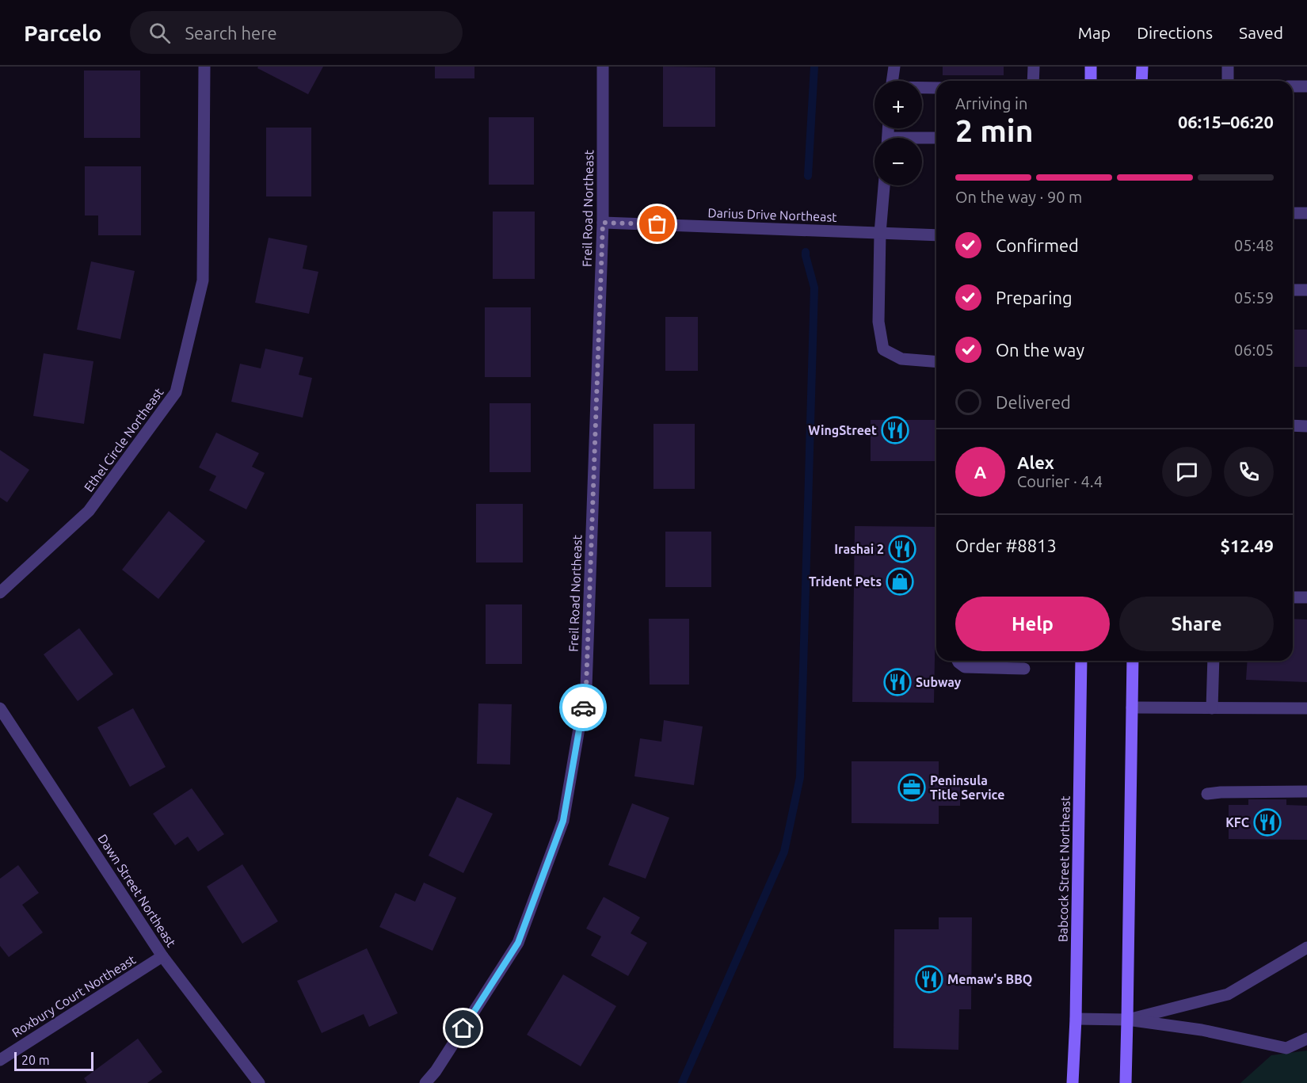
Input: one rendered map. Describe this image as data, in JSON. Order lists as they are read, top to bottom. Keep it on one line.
{"streets":{"main road":["Babcock Street Northeast"],"street":["Freil Road Northeast","Darius Drive Northeast","Ethel Circle Northeast","Dawn Street Northeast","Roxbury Court Northeast"]},"crossings":[["Freil Road Northeast","Darius Drive Northeast"],["Dawn Street Northeast","Roxbury Court Northeast"]],"places":{"restaurant":["WingStreet","Irashai 2","Subway","KFC","Memaw's BBQ"],"shop":["Trident Pets"],"office":["Peninsula Title Service"]},"scale_bar":"20 m","page":{"header":"Parcelo","search":"Search here","nav":["Map","Directions","Saved"],"map_buttons":["+","−"],"heading":["2 min","Arriving in","06:15–06:20"],"panel":["Alex","Courier · 4.4","Order #8813","$12.49"],"bar":"On the way · 90 m","list":[["Confirmed","05:48"],["Preparing","05:59"],["On the way","06:05"],"Delivered"],"round":"A","buttons":["Help","Share"],"scale":"20 m"}}
